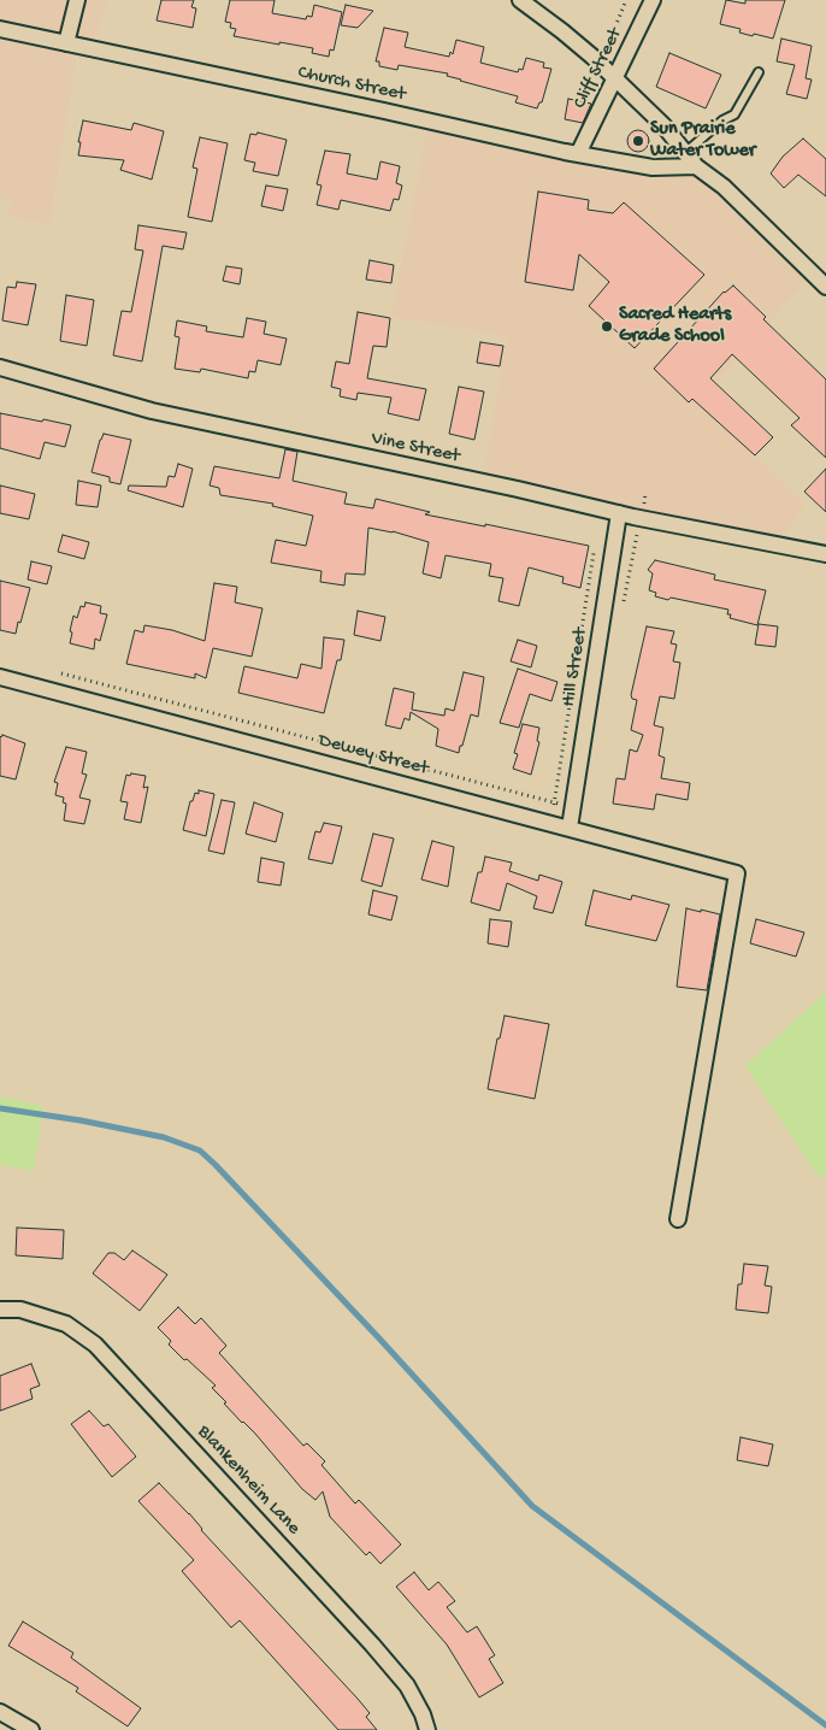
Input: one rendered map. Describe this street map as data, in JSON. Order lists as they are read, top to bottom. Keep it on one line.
{"streets":{"street":["Cliff Street","Church Street","Vine Street","Hill Street","Dewey Street","Blankenheim Lane"]},"crossings":[["Cliff Street","Church Street"],["Vine Street","Hill Street"],["Hill Street","Dewey Street"]],"places":["Sun Prairie Water Tower","Sacred Hearts Grade School"]}
